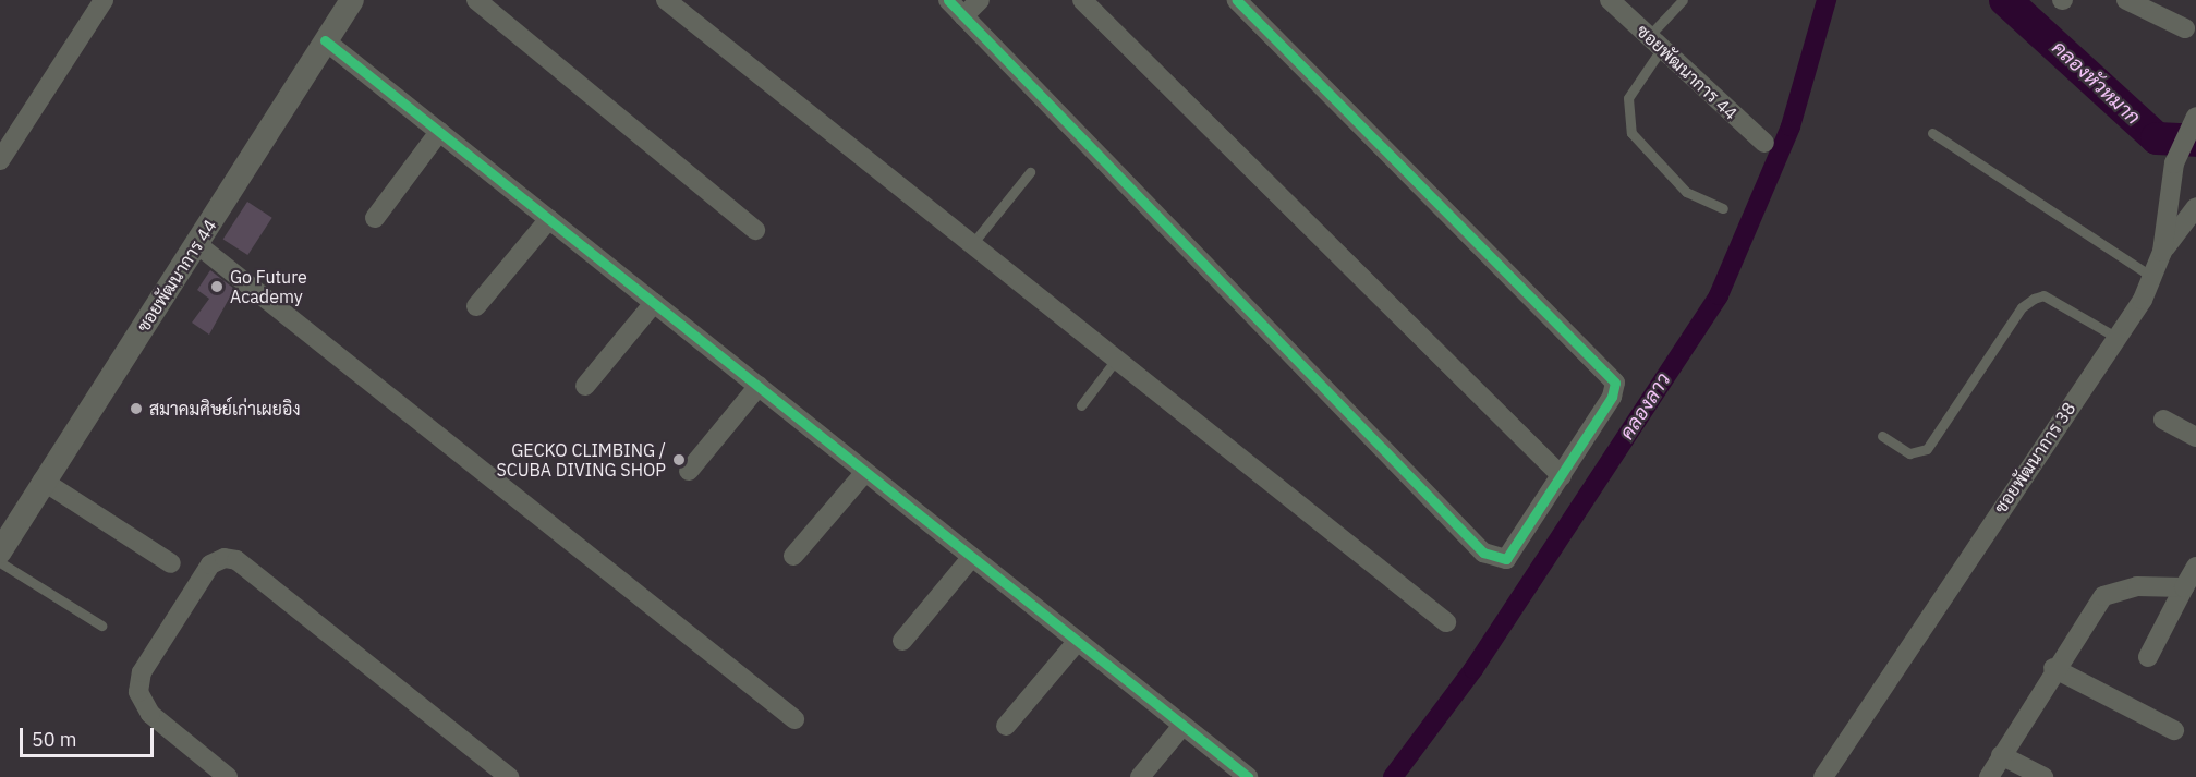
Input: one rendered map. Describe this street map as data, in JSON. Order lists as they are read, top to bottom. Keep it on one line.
{"streets":{"street":["ซอยพัฒนาการ 44","ซอยพัฒนาการ 38"]},"water":["คลองหัวหมาก","คลองลาว"],"places":["Go Future Academy","สมาคมศิษย์เก่าเผยอิง","GECKO CLIMBING / SCUBA DIVING SHOP"],"scale_bar":"50 m"}
